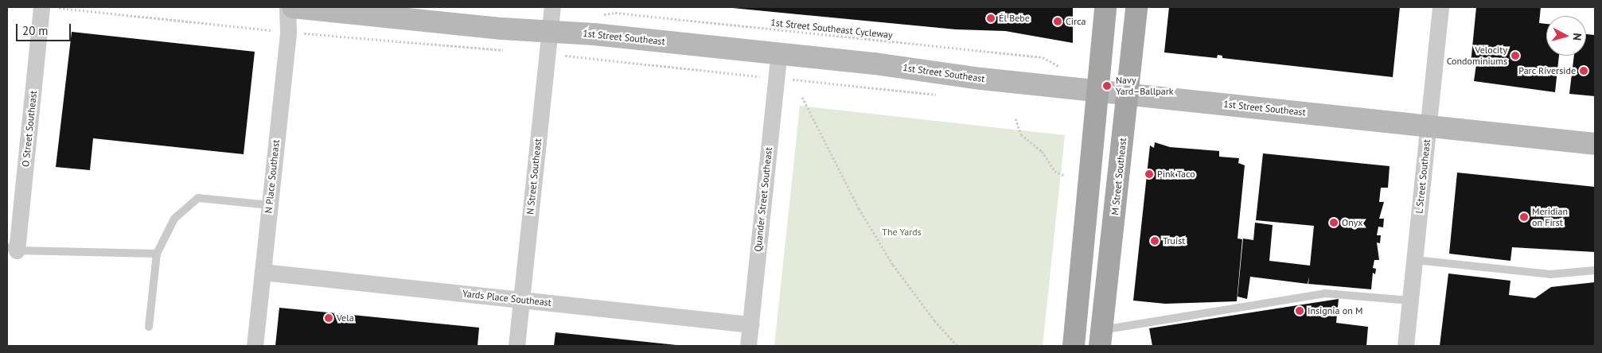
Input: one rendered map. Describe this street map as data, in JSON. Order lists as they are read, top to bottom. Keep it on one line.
{"streets":{"main road":["M Street Southeast"],"street":["1st Street Southeast","O Street Southeast","N Place Southeast","N Street Southeast","L Street Southeast","Quander Street Southeast","Yards Place Southeast"],"path":["1st Street Southeast Cycleway"]},"crossings":[["1st Street Southeast","N Street Southeast"],["1st Street Southeast","M Street Southeast"],["1st Street Southeast","L Street Southeast"],["1st Street Southeast","Quander Street Southeast"],["N Place Southeast","Yards Place Southeast"],["N Street Southeast","Yards Place Southeast"],["Quander Street Southeast","Yards Place Southeast"]],"parks":["The Yards"],"places":["Él Bebe","Circa","Velocity Condominiums","Parc Riverside","Navy Yard–Ballpark","Pink Taco","Meridian on First","Onyx","Truist","Insignia on M","Vela"],"scale_bar":"20 m","north":"right"}
